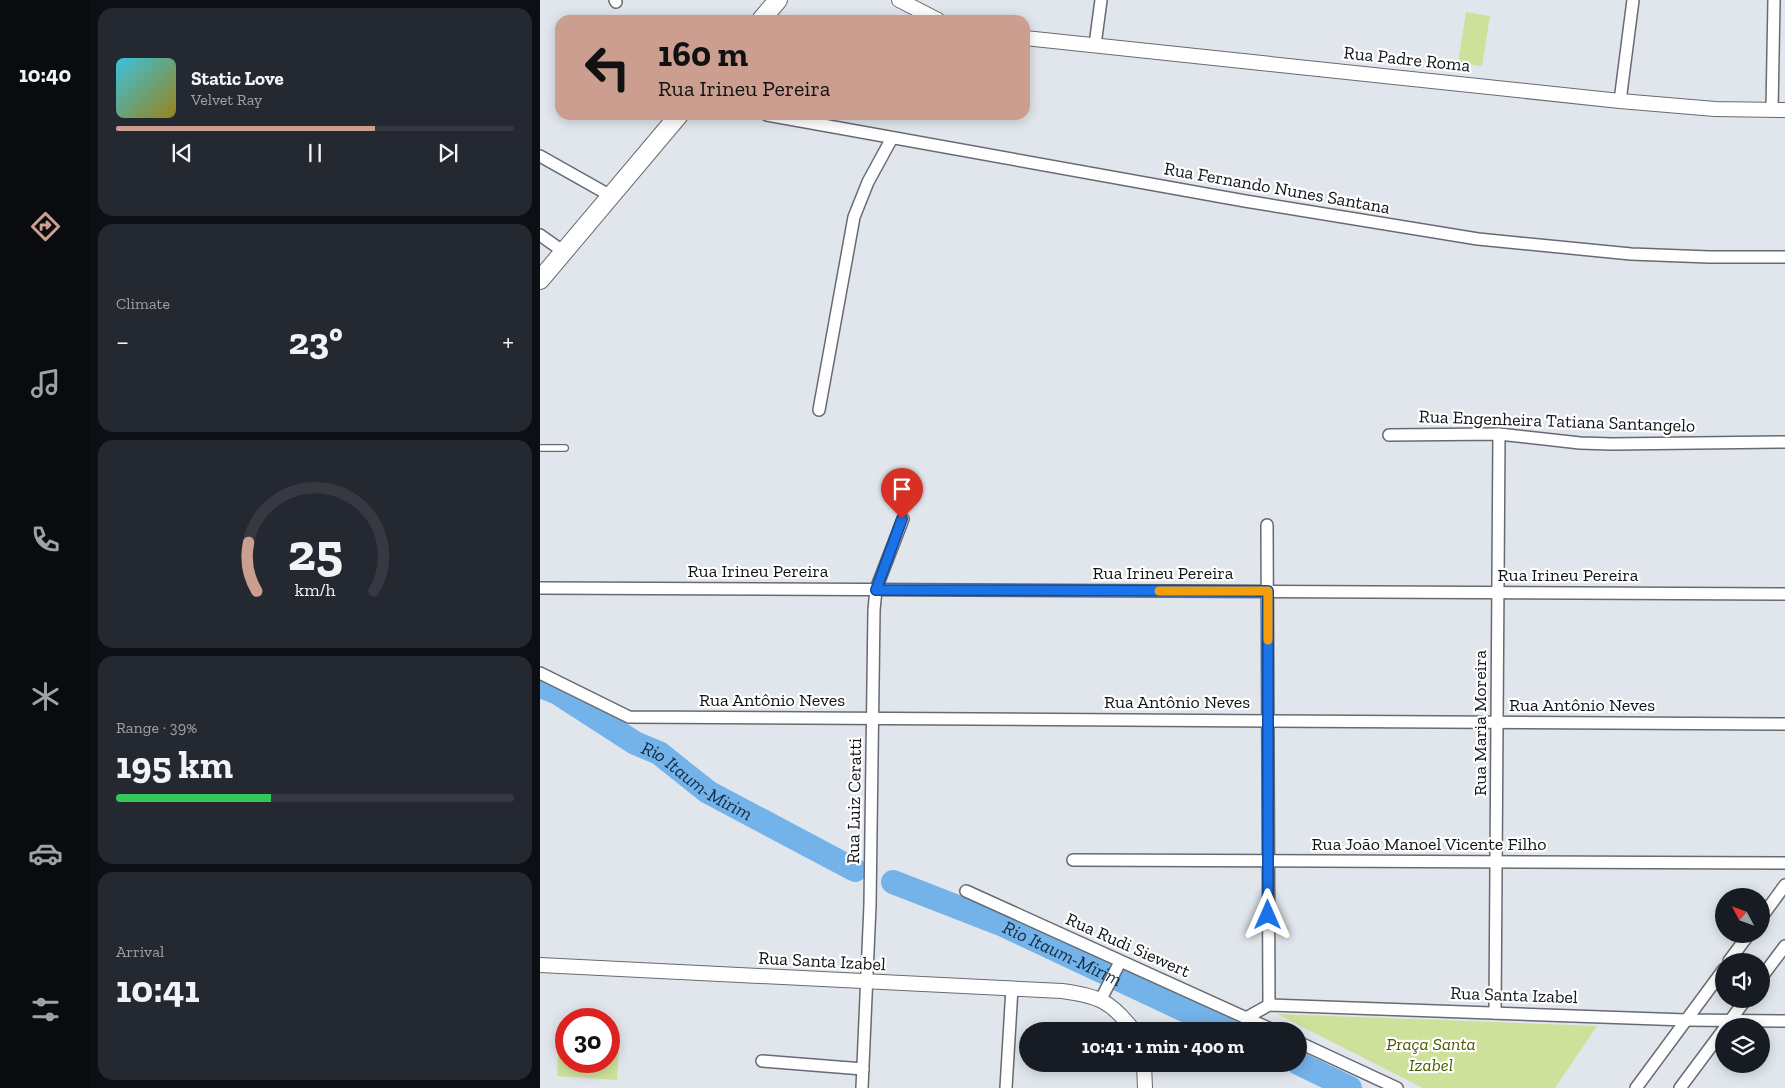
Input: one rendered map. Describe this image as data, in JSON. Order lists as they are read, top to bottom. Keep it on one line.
{"streets":{"street":["Rua Padre Roma","Rua Fernando Nunes Santana","Rua Engenheira Tatiana Santangelo","Rua Irineu Pereira","Rua Antônio Neves","Rua Maria Moreira","Rua Luiz Ceratti","Rua João Manoel Vicente Filho","Rua Rudi Siewert","Rua Santa Izabel"]},"crossings":[["Rua Engenheira Tatiana Santangelo","Rua Maria Moreira"],["Rua Irineu Pereira","Rua Maria Moreira"],["Rua Irineu Pereira","Rua Luiz Ceratti"],["Rua Antônio Neves","Rua Maria Moreira"],["Rua Antônio Neves","Rua Luiz Ceratti"],["Rua Maria Moreira","Rua João Manoel Vicente Filho"],["Rua Maria Moreira","Rua Santa Izabel"],["Rua Luiz Ceratti","Rua Santa Izabel"]],"water":["Rio Itaum-Mirim"],"parks":["Praça Santa Izabel"],"north":"top left","page":{"tabs":"10:40","turn":["160 m","Rua Irineu Pereira"],"song":["Static Love","Velvet Ray"],"tile":["Climate",["Range · 39%","195 km"],["Arrival","10:41"]],"heat":["−","23°","+"],"limit":"30","trip":"10:41 · 1 min · 400 m","gauge":["25","km/h"]}}
